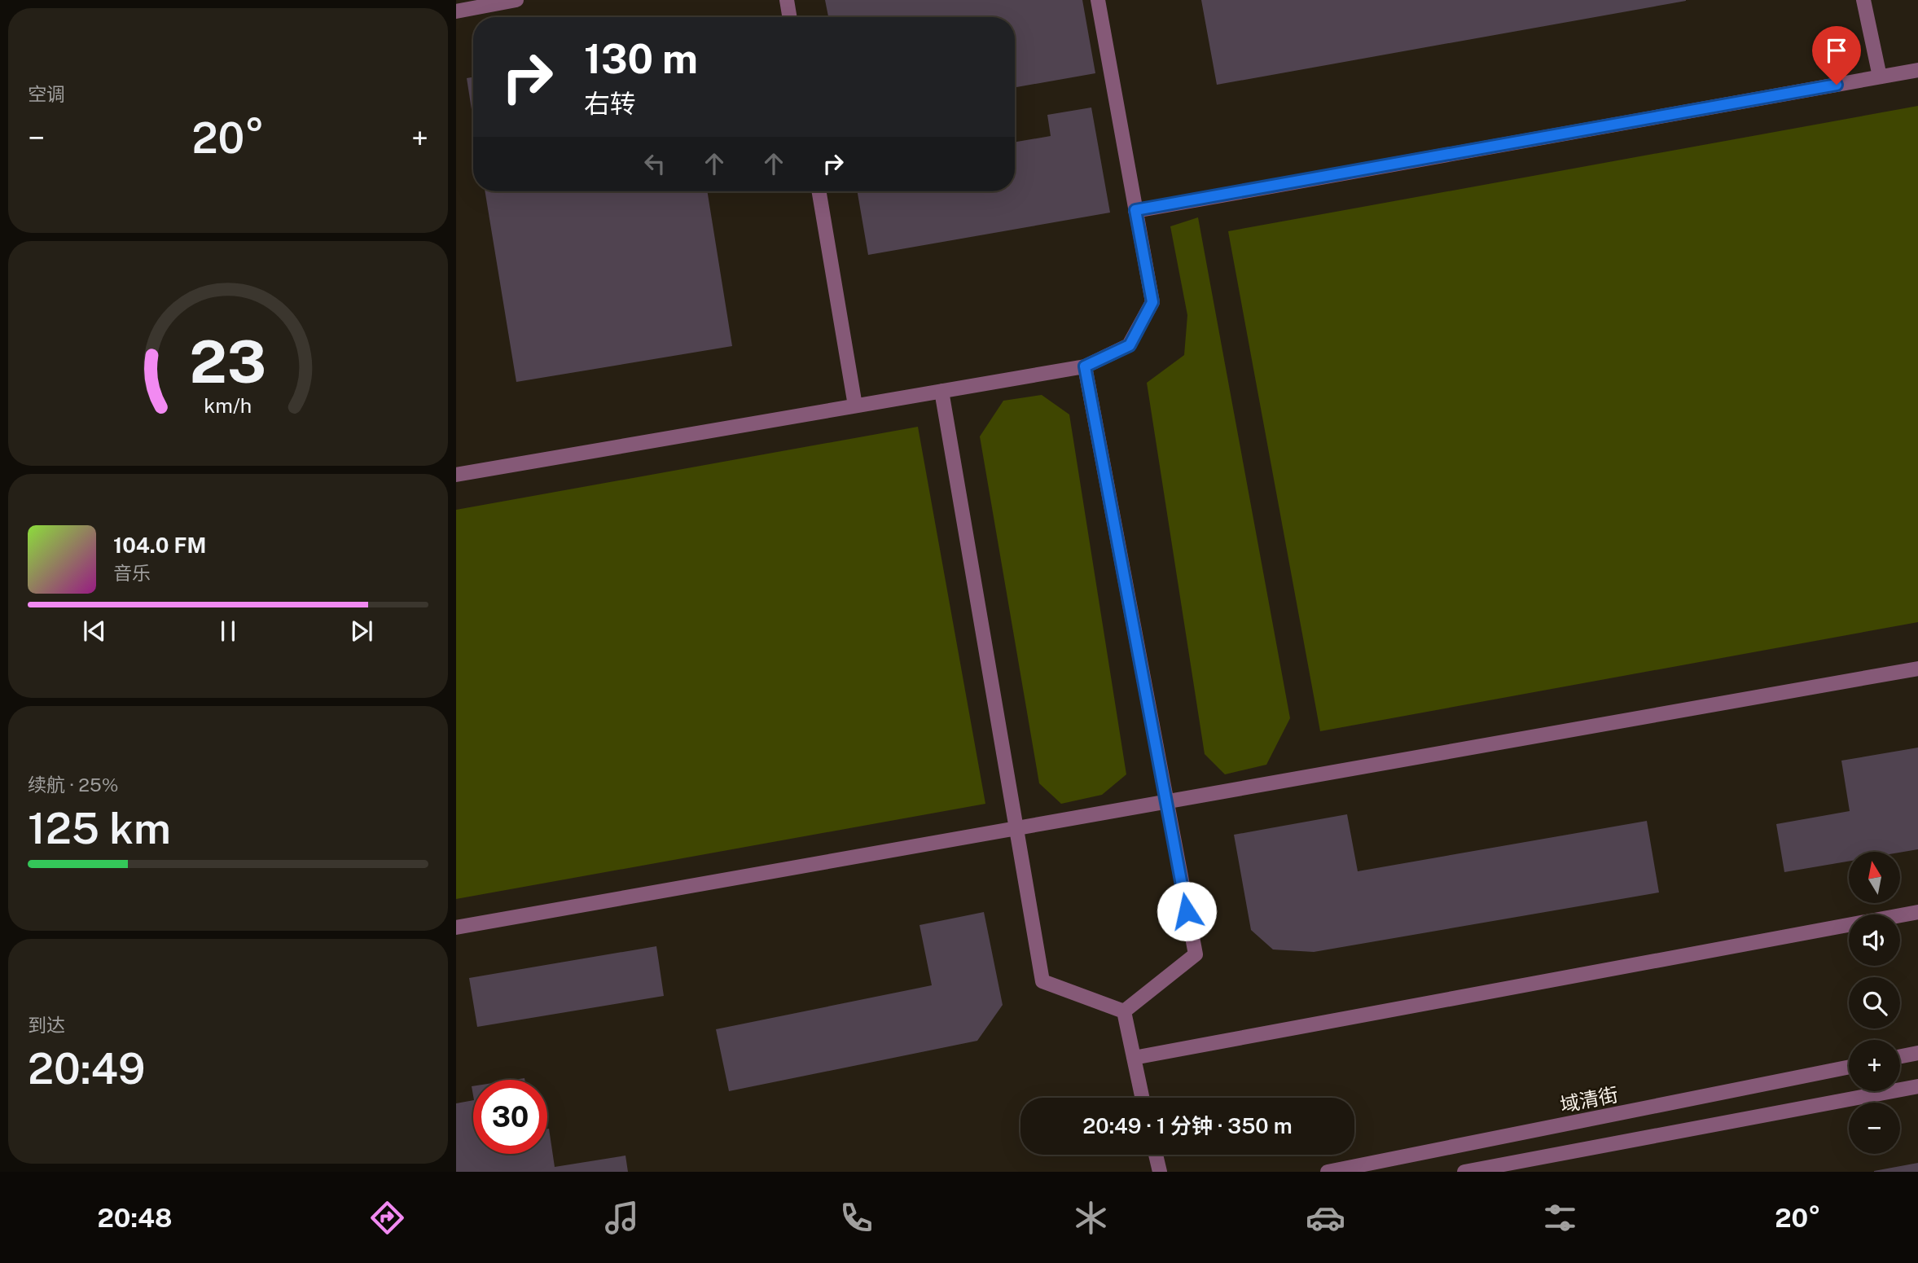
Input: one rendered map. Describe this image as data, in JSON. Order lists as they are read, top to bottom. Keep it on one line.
{"streets":{"street":["域清街"]},"north":"top","page":{"tile":["空调",["续航 · 25%","125 km"],["到达","20:49"]],"turn":["130 m","右转"],"heat":["−","20°","+"],"song":["104.0 FM","音乐"],"map_buttons":["+","−"],"limit":"30","trip":"20:49 · 1 分钟 · 350 m","tabs":["20:48","20°"],"gauge":["23","km/h"]}}
